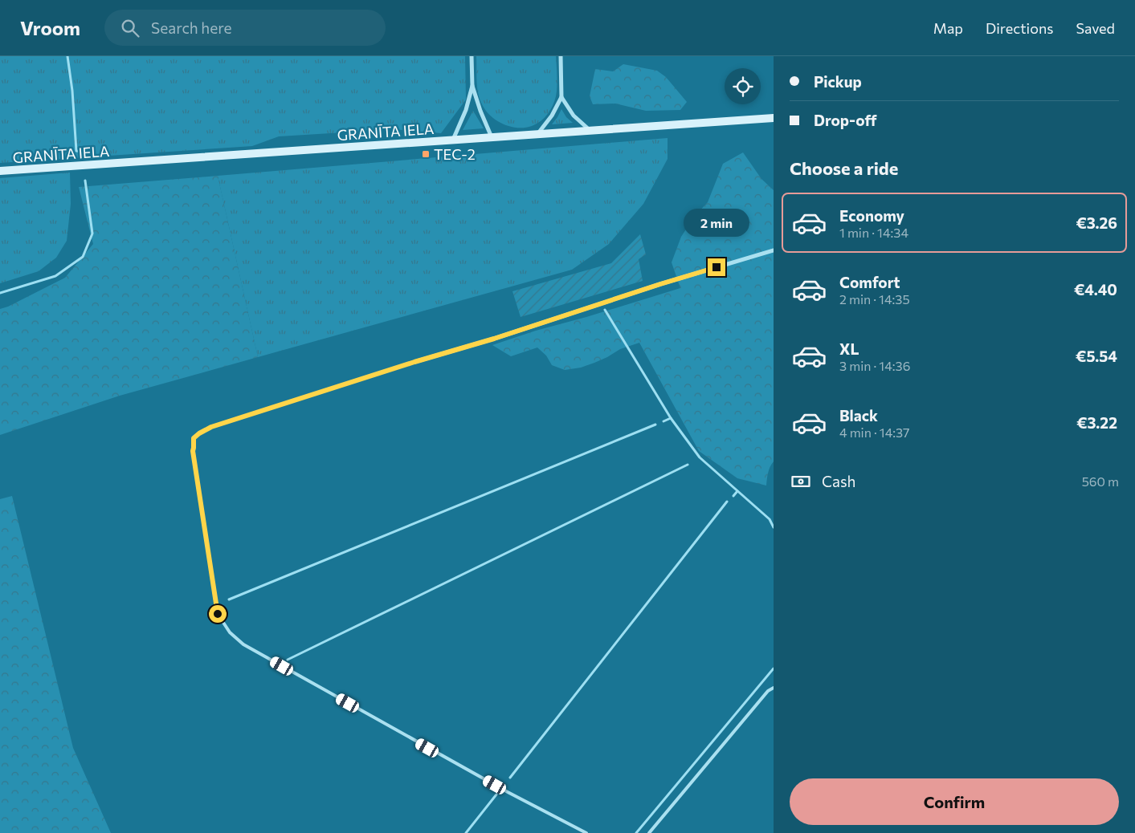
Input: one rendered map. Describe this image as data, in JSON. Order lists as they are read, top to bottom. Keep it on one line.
{"streets":{"main road":["GRANĪTA IELA"]},"places":{"transit":["TEC-2"]},"page":{"header":"Vroom","search":"Search here","nav":["Map","Directions","Saved"],"banner":["Pickup","Drop-off"],"heading":"Choose a ride","list":[{"name":"Economy","note":"1 min · 14:34","value":"€3.26"},{"name":"Comfort","note":"2 min · 14:35","value":"€4.40"},{"name":"XL","note":"3 min · 14:36","value":"€5.54"},{"name":"Black","note":"4 min · 14:37","value":"€3.22"}],"bubble":"2 min","pay":["Cash","560 m"],"buttons":"Confirm"}}
